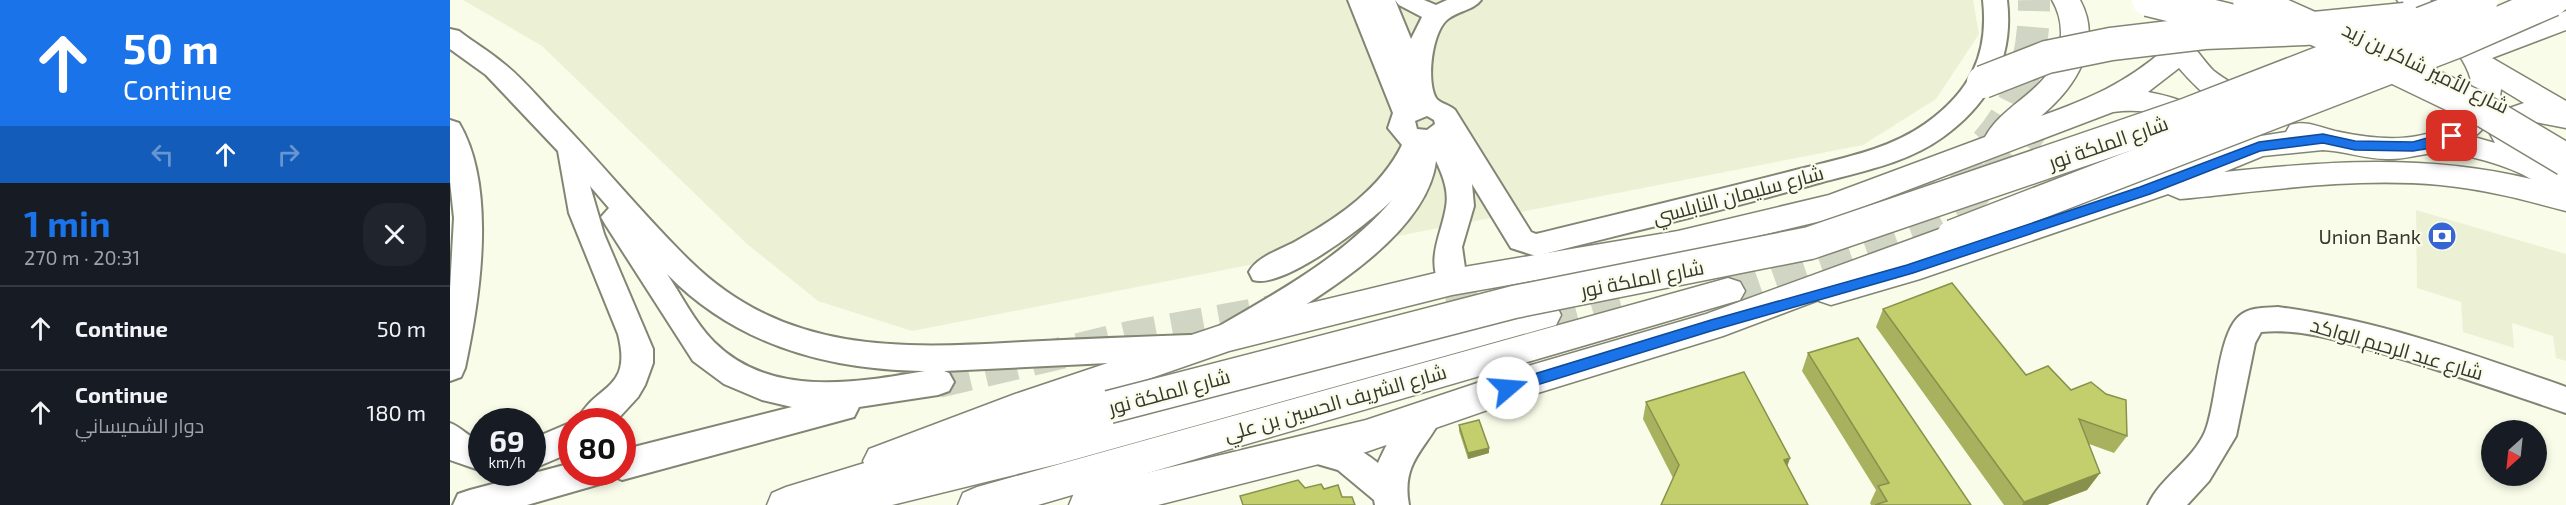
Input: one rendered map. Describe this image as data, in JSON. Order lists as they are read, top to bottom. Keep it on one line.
{"streets":{"main road":["شارع الأمير شاكر بن زيد","شارع الملكة نور","شارع الشريف الحسين بن علي"],"street":["شارع سليمان النابلسي","شارع عبد الرحيم الواكد"]},"places":{"bank":["Union Bank"]},"north":"bottom left","page":{"turn":["50 m","Continue"],"heading":["1 min","270 m · 20:31"],"list":[{"name":"Continue","value":"50 m"},{"name":"Continue","note":"دوار الشميساني","value":"180 m"}],"speed":"69 km/h","limit":"80"}}
